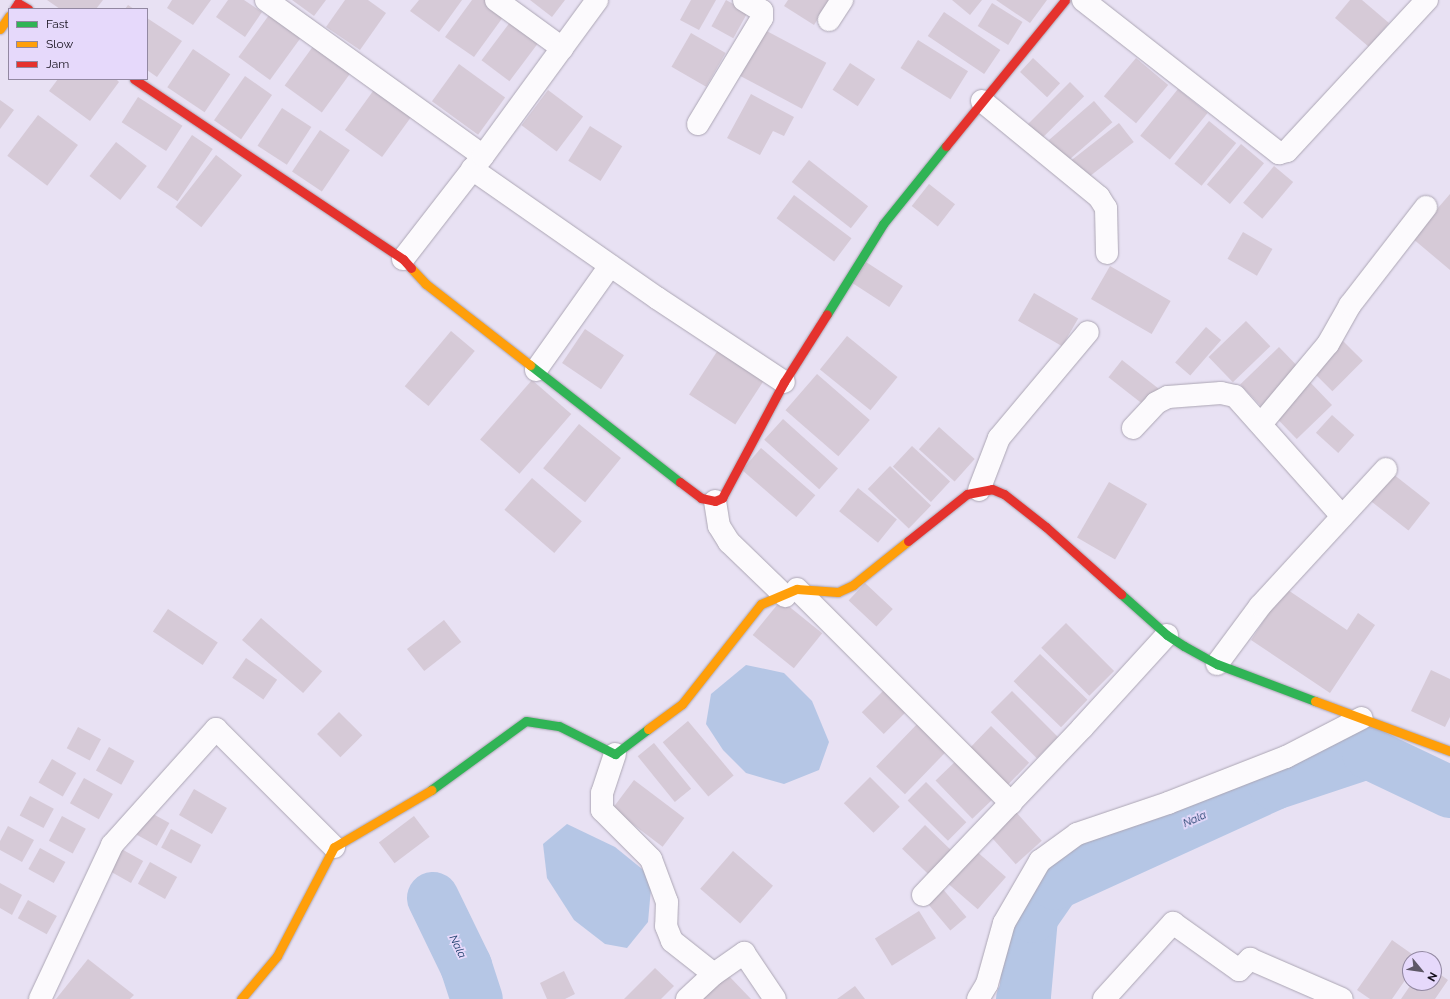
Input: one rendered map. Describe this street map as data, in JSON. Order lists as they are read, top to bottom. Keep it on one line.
{"water":["Nala"],"legend":["Fast","Slow","Jam"],"north":"bottom right"}
